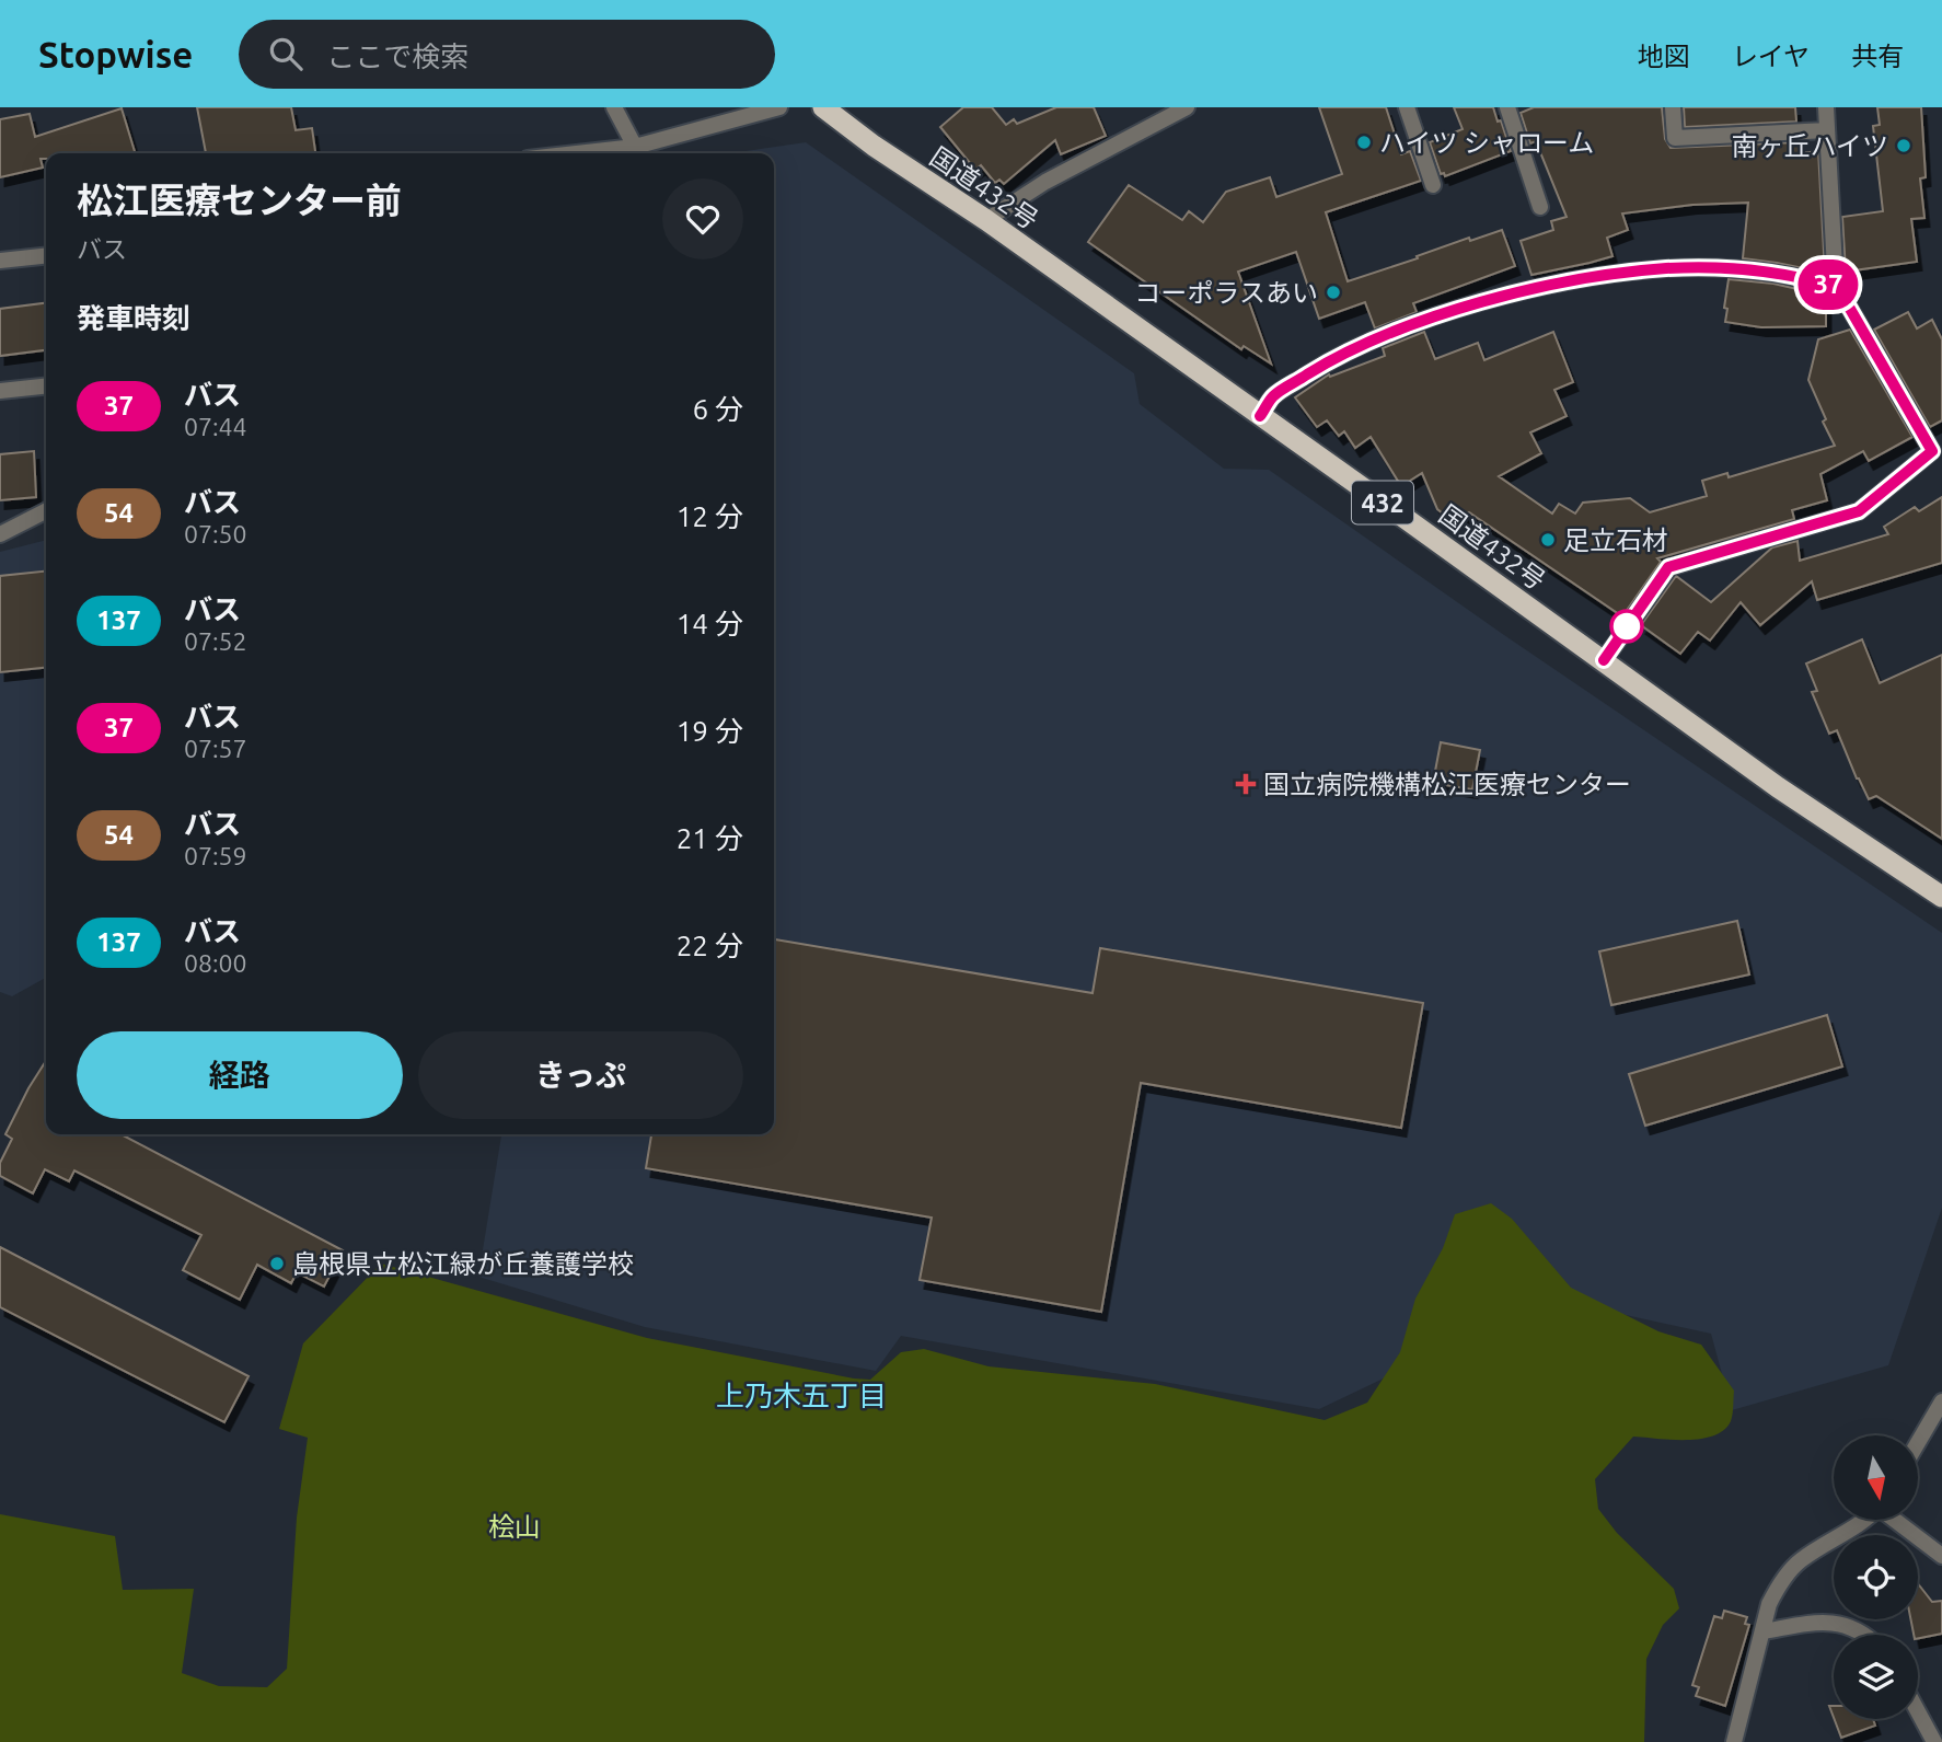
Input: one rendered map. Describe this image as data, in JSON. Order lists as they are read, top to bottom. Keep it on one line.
{"streets":{"highway":["国道432号","432"]},"districts":["上乃木五丁目"],"parks":["桧山"],"places":{"other":["ハイツ シャローム","南ヶ丘ハイツ","コーポラスあい","足立石材","島根県立松江緑が丘養護学校"],"health":["国立病院機構松江医療センター"]},"lines":["bus line 37"],"north":"bottom","page":{"header":"Stopwise","search":"ここで検索","nav":["地図","レイヤ","共有"],"on_map":"37","heading":[["松江医療センター前","バス"],"発車時刻"],"list":[{"mark":"37","name":"バス","note":"07:44","value":"6 分"},{"mark":"54","name":"バス","note":"07:50","value":"12 分"},{"mark":"137","name":"バス","note":"07:52","value":"14 分"},{"mark":"37","name":"バス","note":"07:57","value":"19 分"},{"mark":"54","name":"バス","note":"07:59","value":"21 分"},{"mark":"137","name":"バス","note":"08:00","value":"22 分"}],"buttons":["経路","きっぷ"]}}
